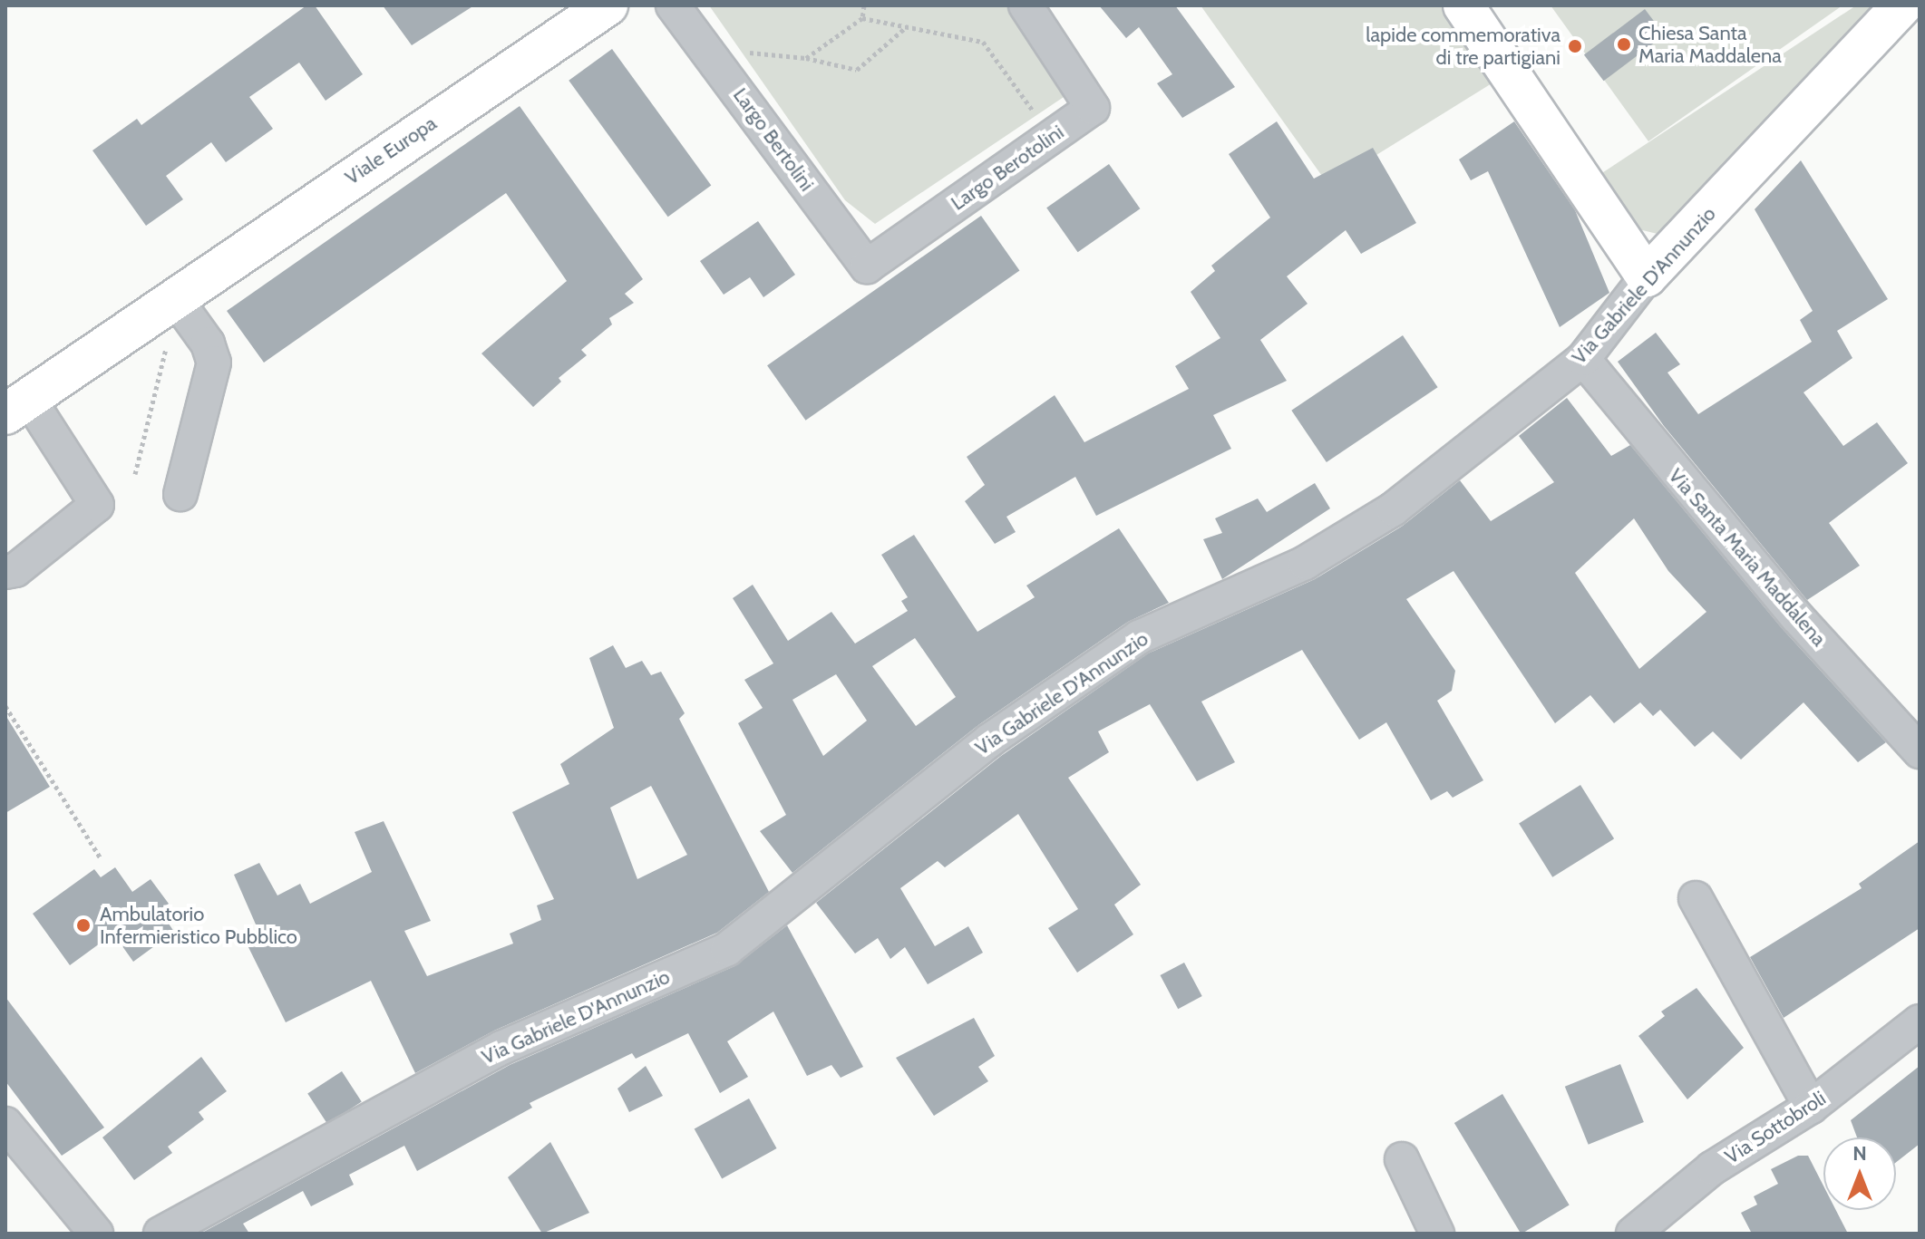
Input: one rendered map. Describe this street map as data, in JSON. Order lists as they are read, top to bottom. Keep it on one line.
{"streets":{"main road":["Viale Europa","Via Gabriele D'Annunzio"],"street":["Largo Bertolini","Largo Berotolini","Via Santa Maria Maddalena","Via Sottobroli"]},"crossings":[["Largo Bertolini","Largo Berotolini"],["Via Gabriele D'Annunzio","Via Santa Maria Maddalena"]],"places":["Chiesa Santa Maria Maddalena","lapide commemorativa di tre partigiani","Ambulatorio Infermieristico Pubblico"],"north":"top"}
